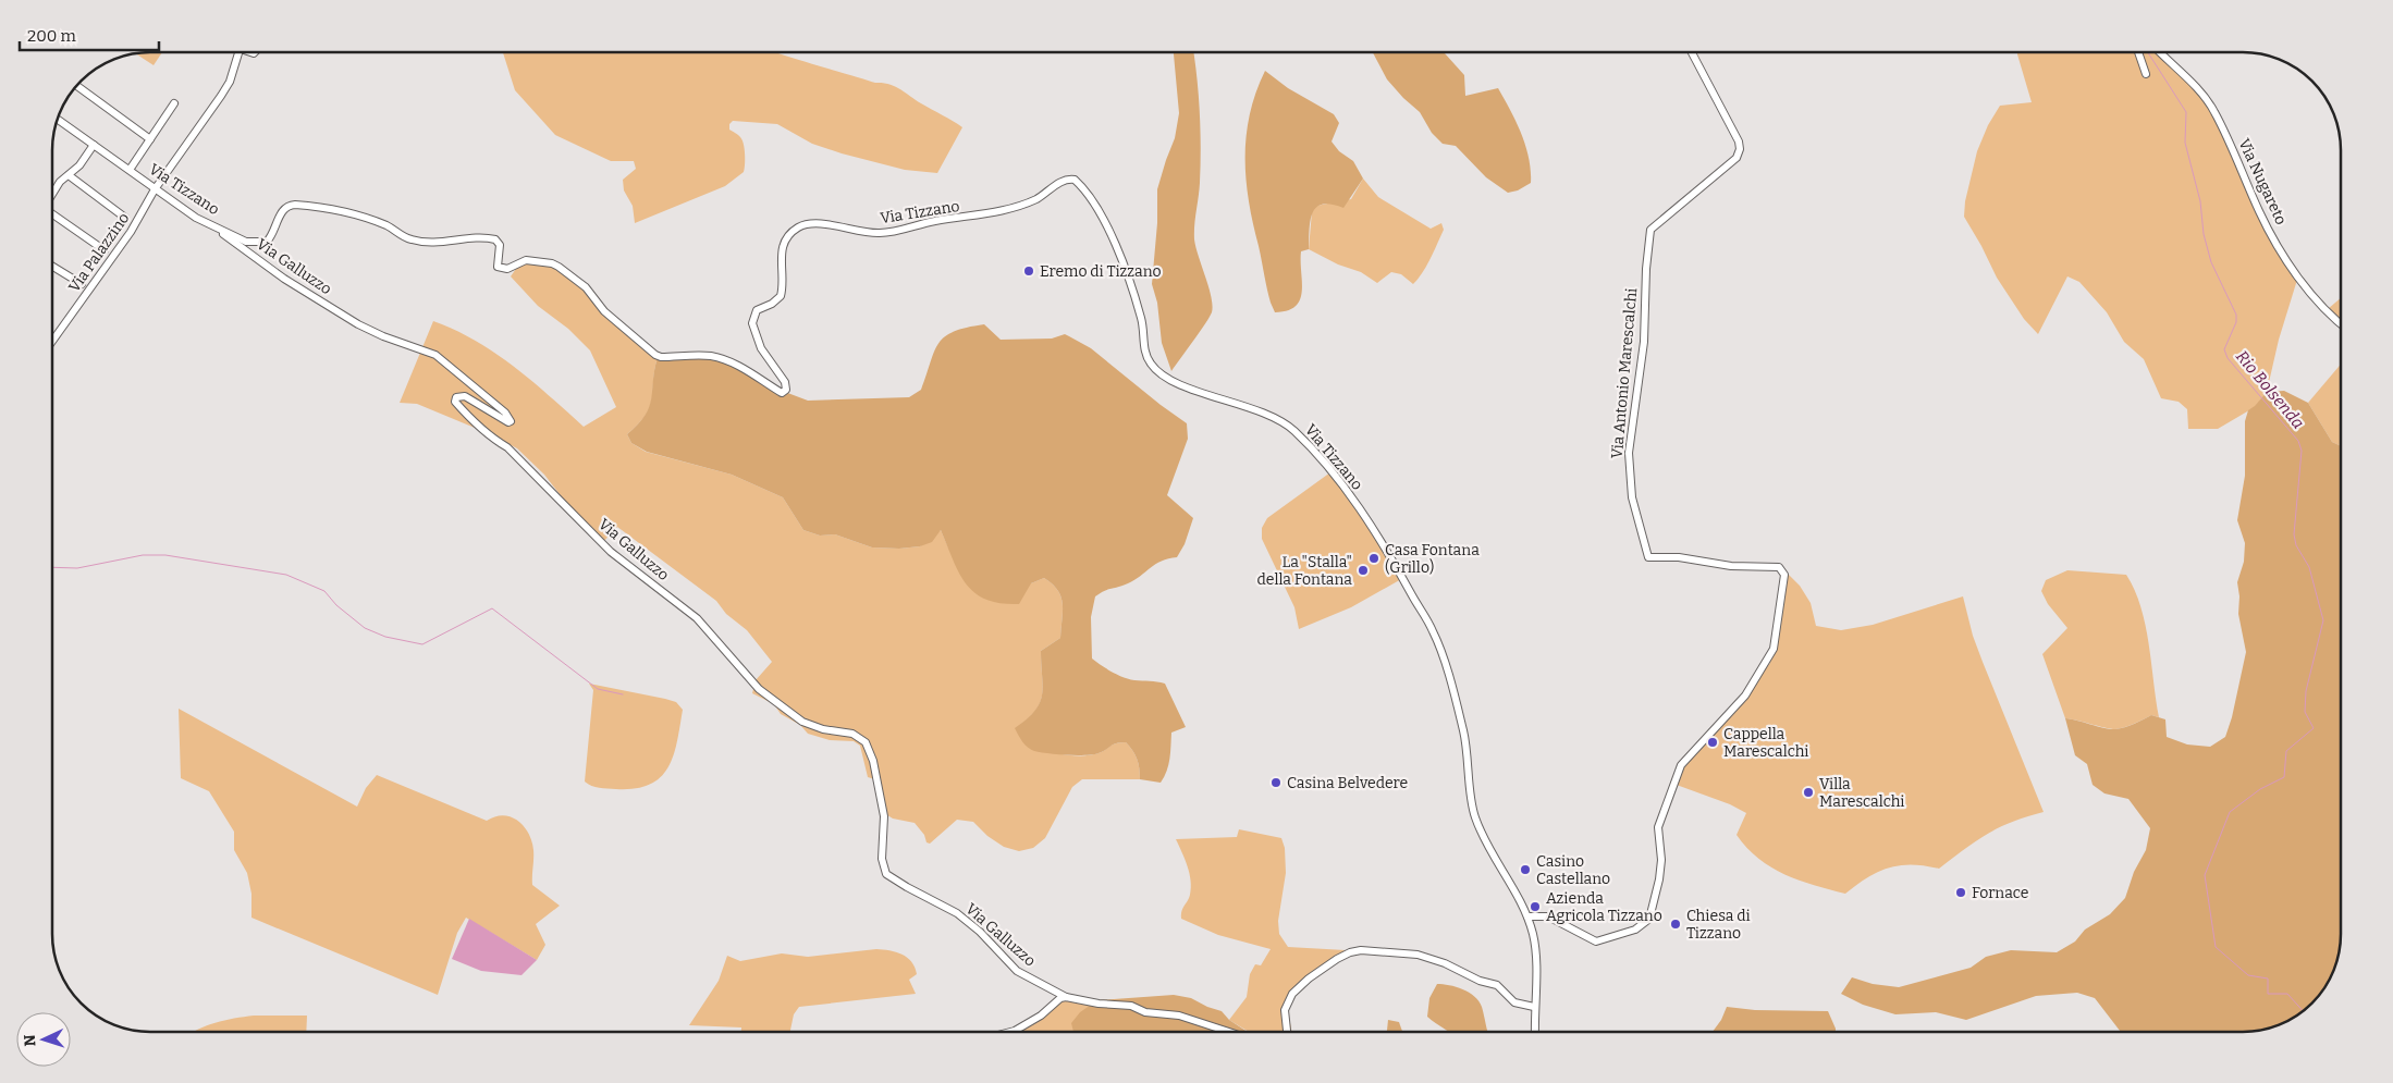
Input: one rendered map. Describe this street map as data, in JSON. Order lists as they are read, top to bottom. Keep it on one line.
{"streets":{"street":["Via Nugareto","Via Tizzano","Via Palazzino","Via Galluzzo","Via Antonio Marescalchi"]},"crossings":[["Via Tizzano","Via Palazzino"],["Via Tizzano","Via Galluzzo"],["Via Tizzano","Via Antonio Marescalchi"]],"water":["Rio Bolsenda"],"places":["Eremo di Tizzano","Casa Fontana (Grillo)","La \"Stalla\" della Fontana","Cappella Marescalchi","Casina Belvedere","Villa Marescalchi","Casino Castellano","Fornace","Azienda Agricola Tizzano","Chiesa di Tizzano"],"scale_bar":"200 m","north":"left"}
